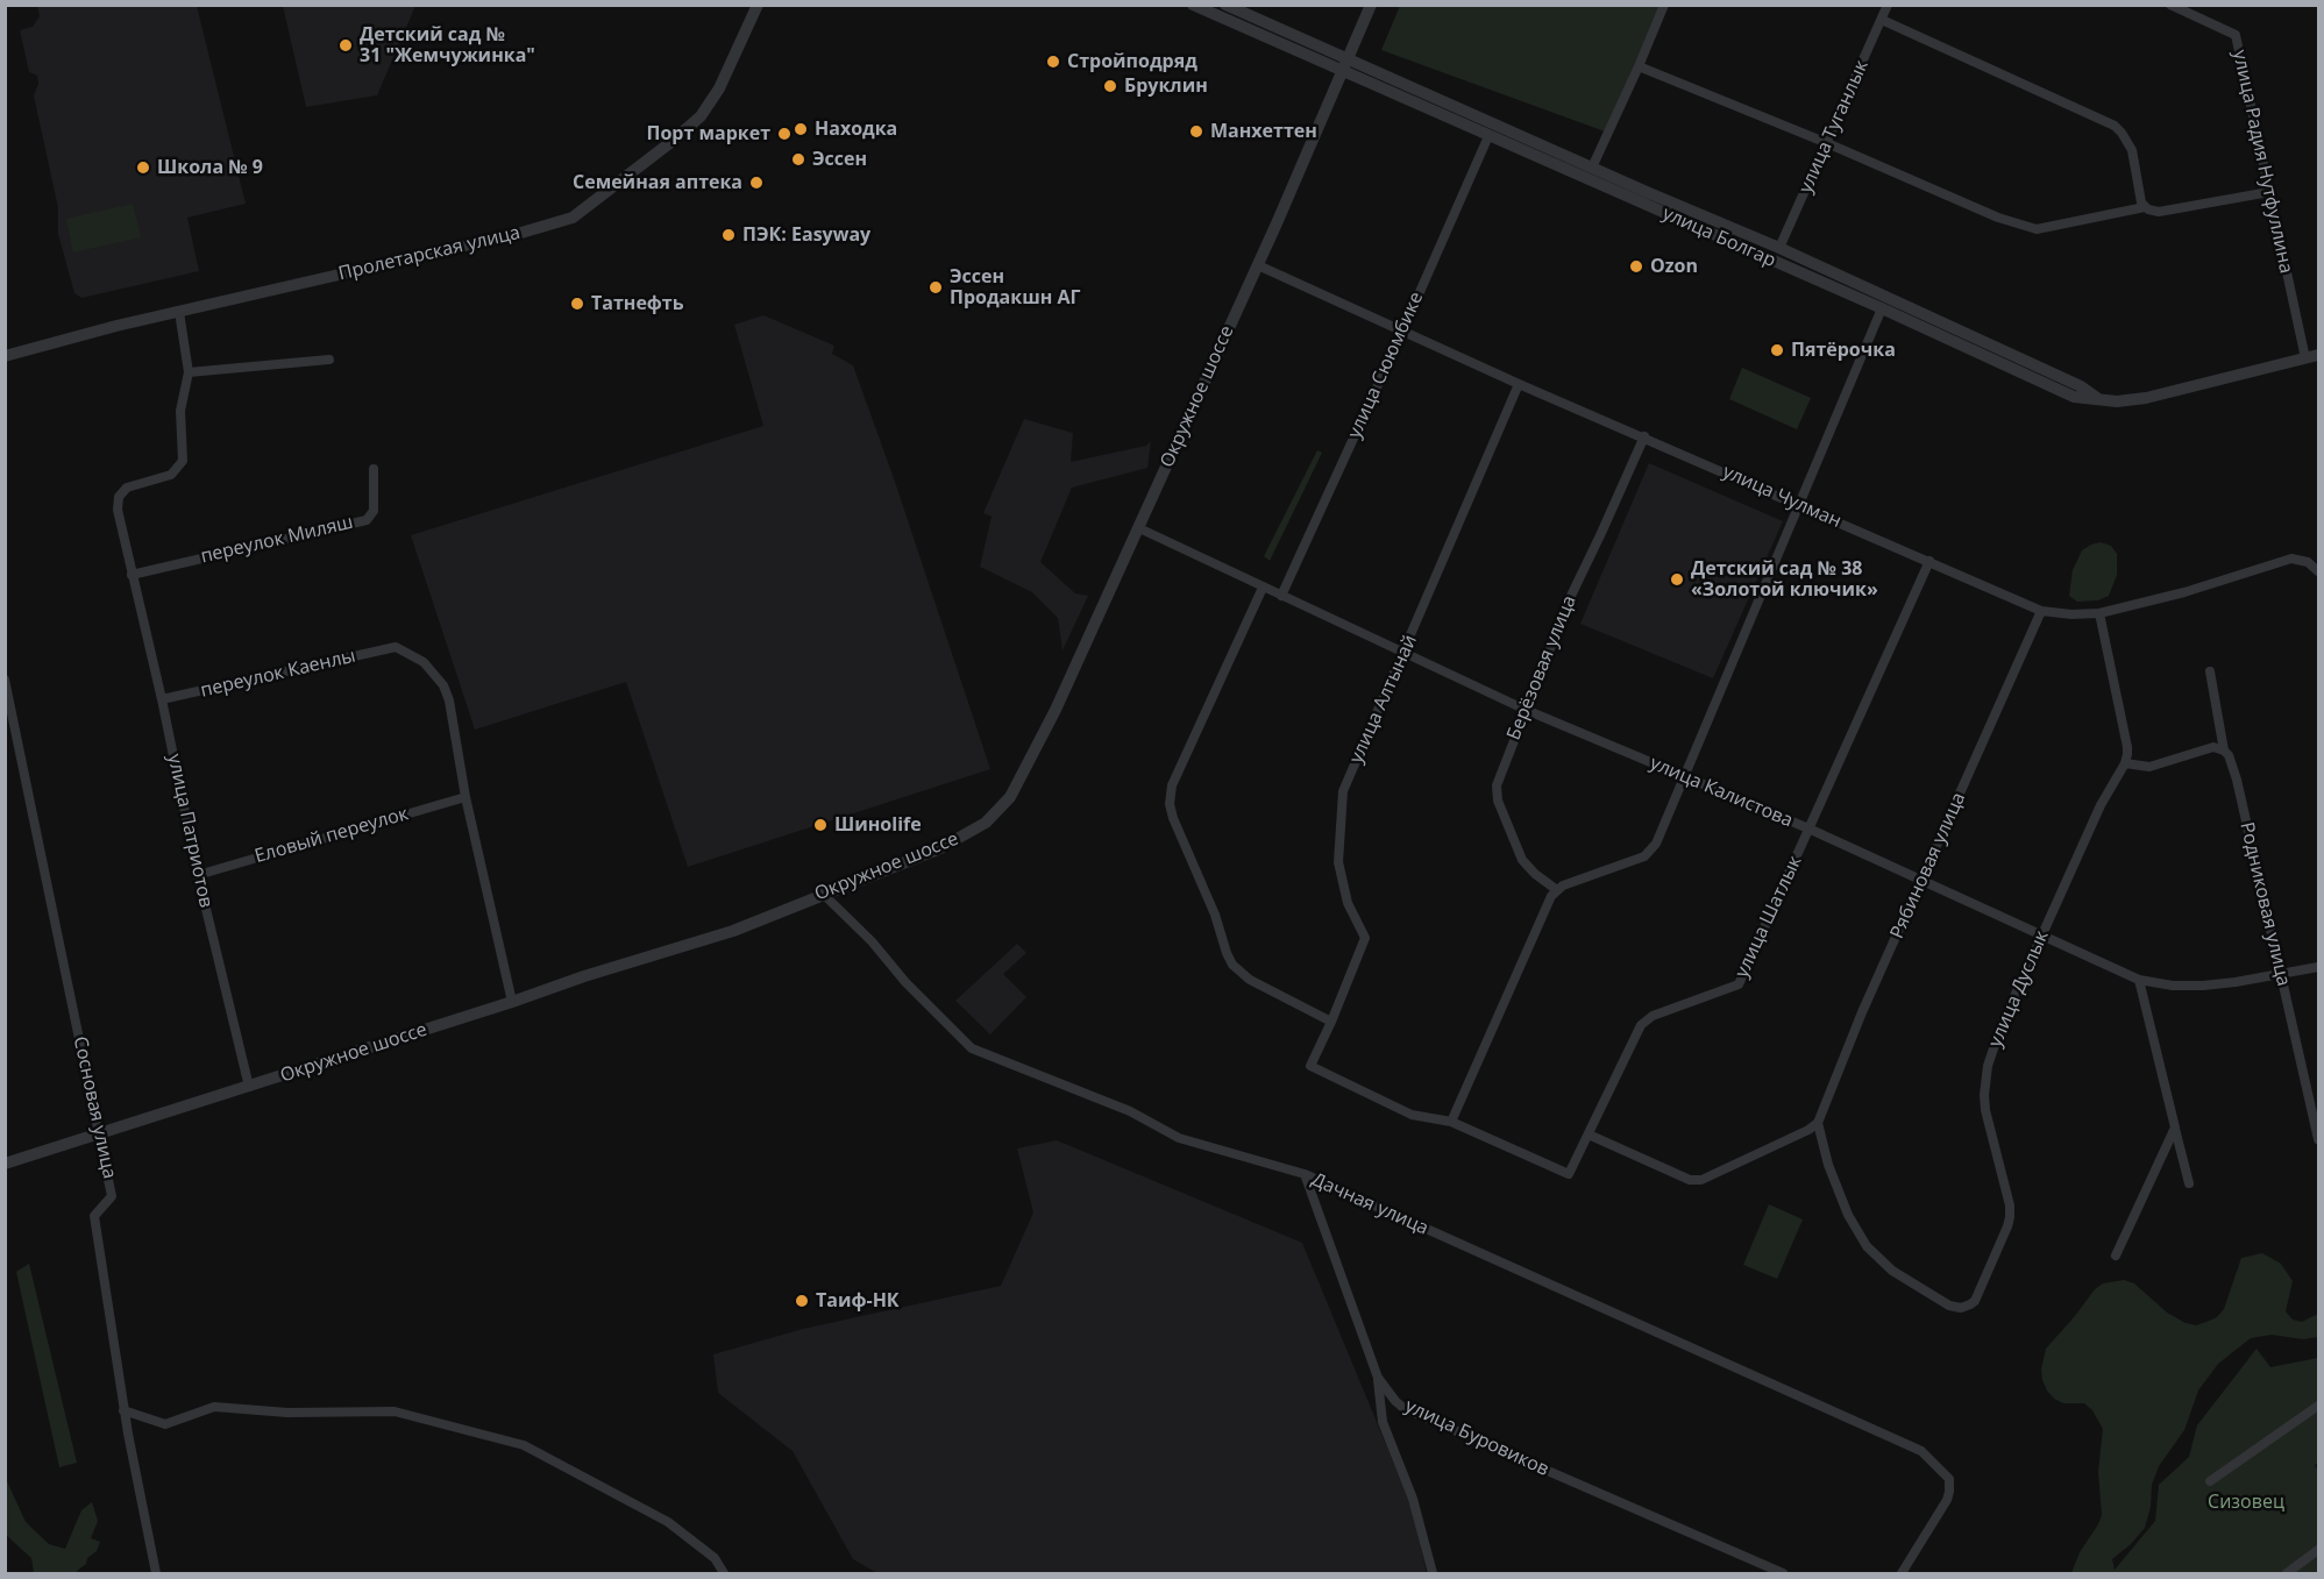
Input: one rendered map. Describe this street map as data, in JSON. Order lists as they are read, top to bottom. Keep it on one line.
{"streets":{"street":["улица Туганлык","улица Радия Нутфуллина","улица Болгар","Пролетарская улица","улица Сююмбике","Окружное шоссе","улица Чулман","переулок Миляш","Берёзовая улица","переулок Каенлы","улица Алтынай","улица Калистова","улица Патриотов","Еловый переулок","Рябиновая улица","Родниковая улица","улица Шатлык","улица Дуслык","Сосновая улица","Дачная улица","улица Буровиков"]},"crossings":[["улица Туганлык","улица Болгар"],["улица Радия Нутфуллина","улица Болгар"],["улица Болгар","улица Сююмбике"],["улица Болгар","Окружное шоссе"],["улица Сююмбике","улица Чулман"],["улица Сююмбике","улица Калистова"],["Окружное шоссе","улица Чулман"],["Окружное шоссе","улица Калистова"],["Окружное шоссе","улица Патриотов"],["Окружное шоссе","Сосновая улица"],["Окружное шоссе","Дачная улица"],["улица Чулман","Берёзовая улица"],["улица Чулман","улица Алтынай"],["улица Чулман","Рябиновая улица"],["улица Чулман","улица Шатлык"],["переулок Миляш","улица Патриотов"],["Берёзовая улица","улица Калистова"],["переулок Каенлы","улица Патриотов"],["переулок Каенлы","Еловый переулок"],["улица Алтынай","улица Калистова"],["улица Алтынай","улица Шатлык"],["улица Калистова","Рябиновая улица"],["улица Калистова","Родниковая улица"],["улица Калистова","улица Шатлык"],["улица Калистова","улица Дуслык"],["улица Патриотов","Еловый переулок"],["Рябиновая улица","улица Дуслык"],["Дачная улица","улица Буровиков"]],"parks":["Сизовец"],"places":["Детский сад № 31 \"Жемчужинка\"","Стройподряд","Бруклин","Находка","Манхеттен","Порт маркет","Эссен","Школа № 9","Семейная аптека","ПЭК: Easyway","Ozon","Эссен Продакшн АГ","Татнефть","Пятёрочка","Детский сад № 38 «Золотой ключик»","Шиноlife","Таиф-НК"]}
